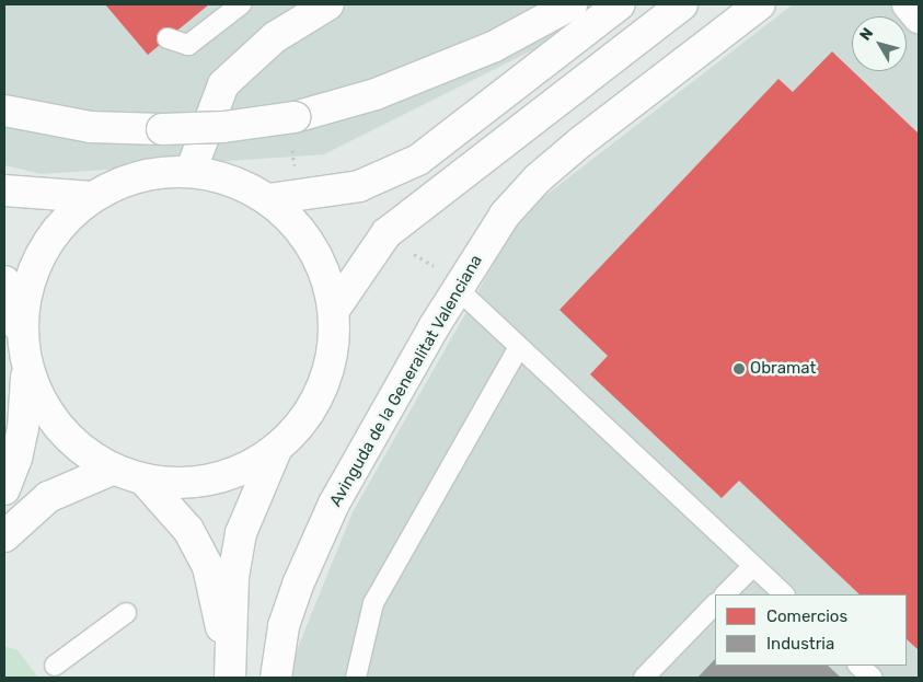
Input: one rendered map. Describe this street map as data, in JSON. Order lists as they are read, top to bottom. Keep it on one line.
{"streets":{"street":["Avinguda de la Generalitat Valenciana"]},"places":["Obramat"],"legend":["Comercios","Industria"],"north":"top left"}
